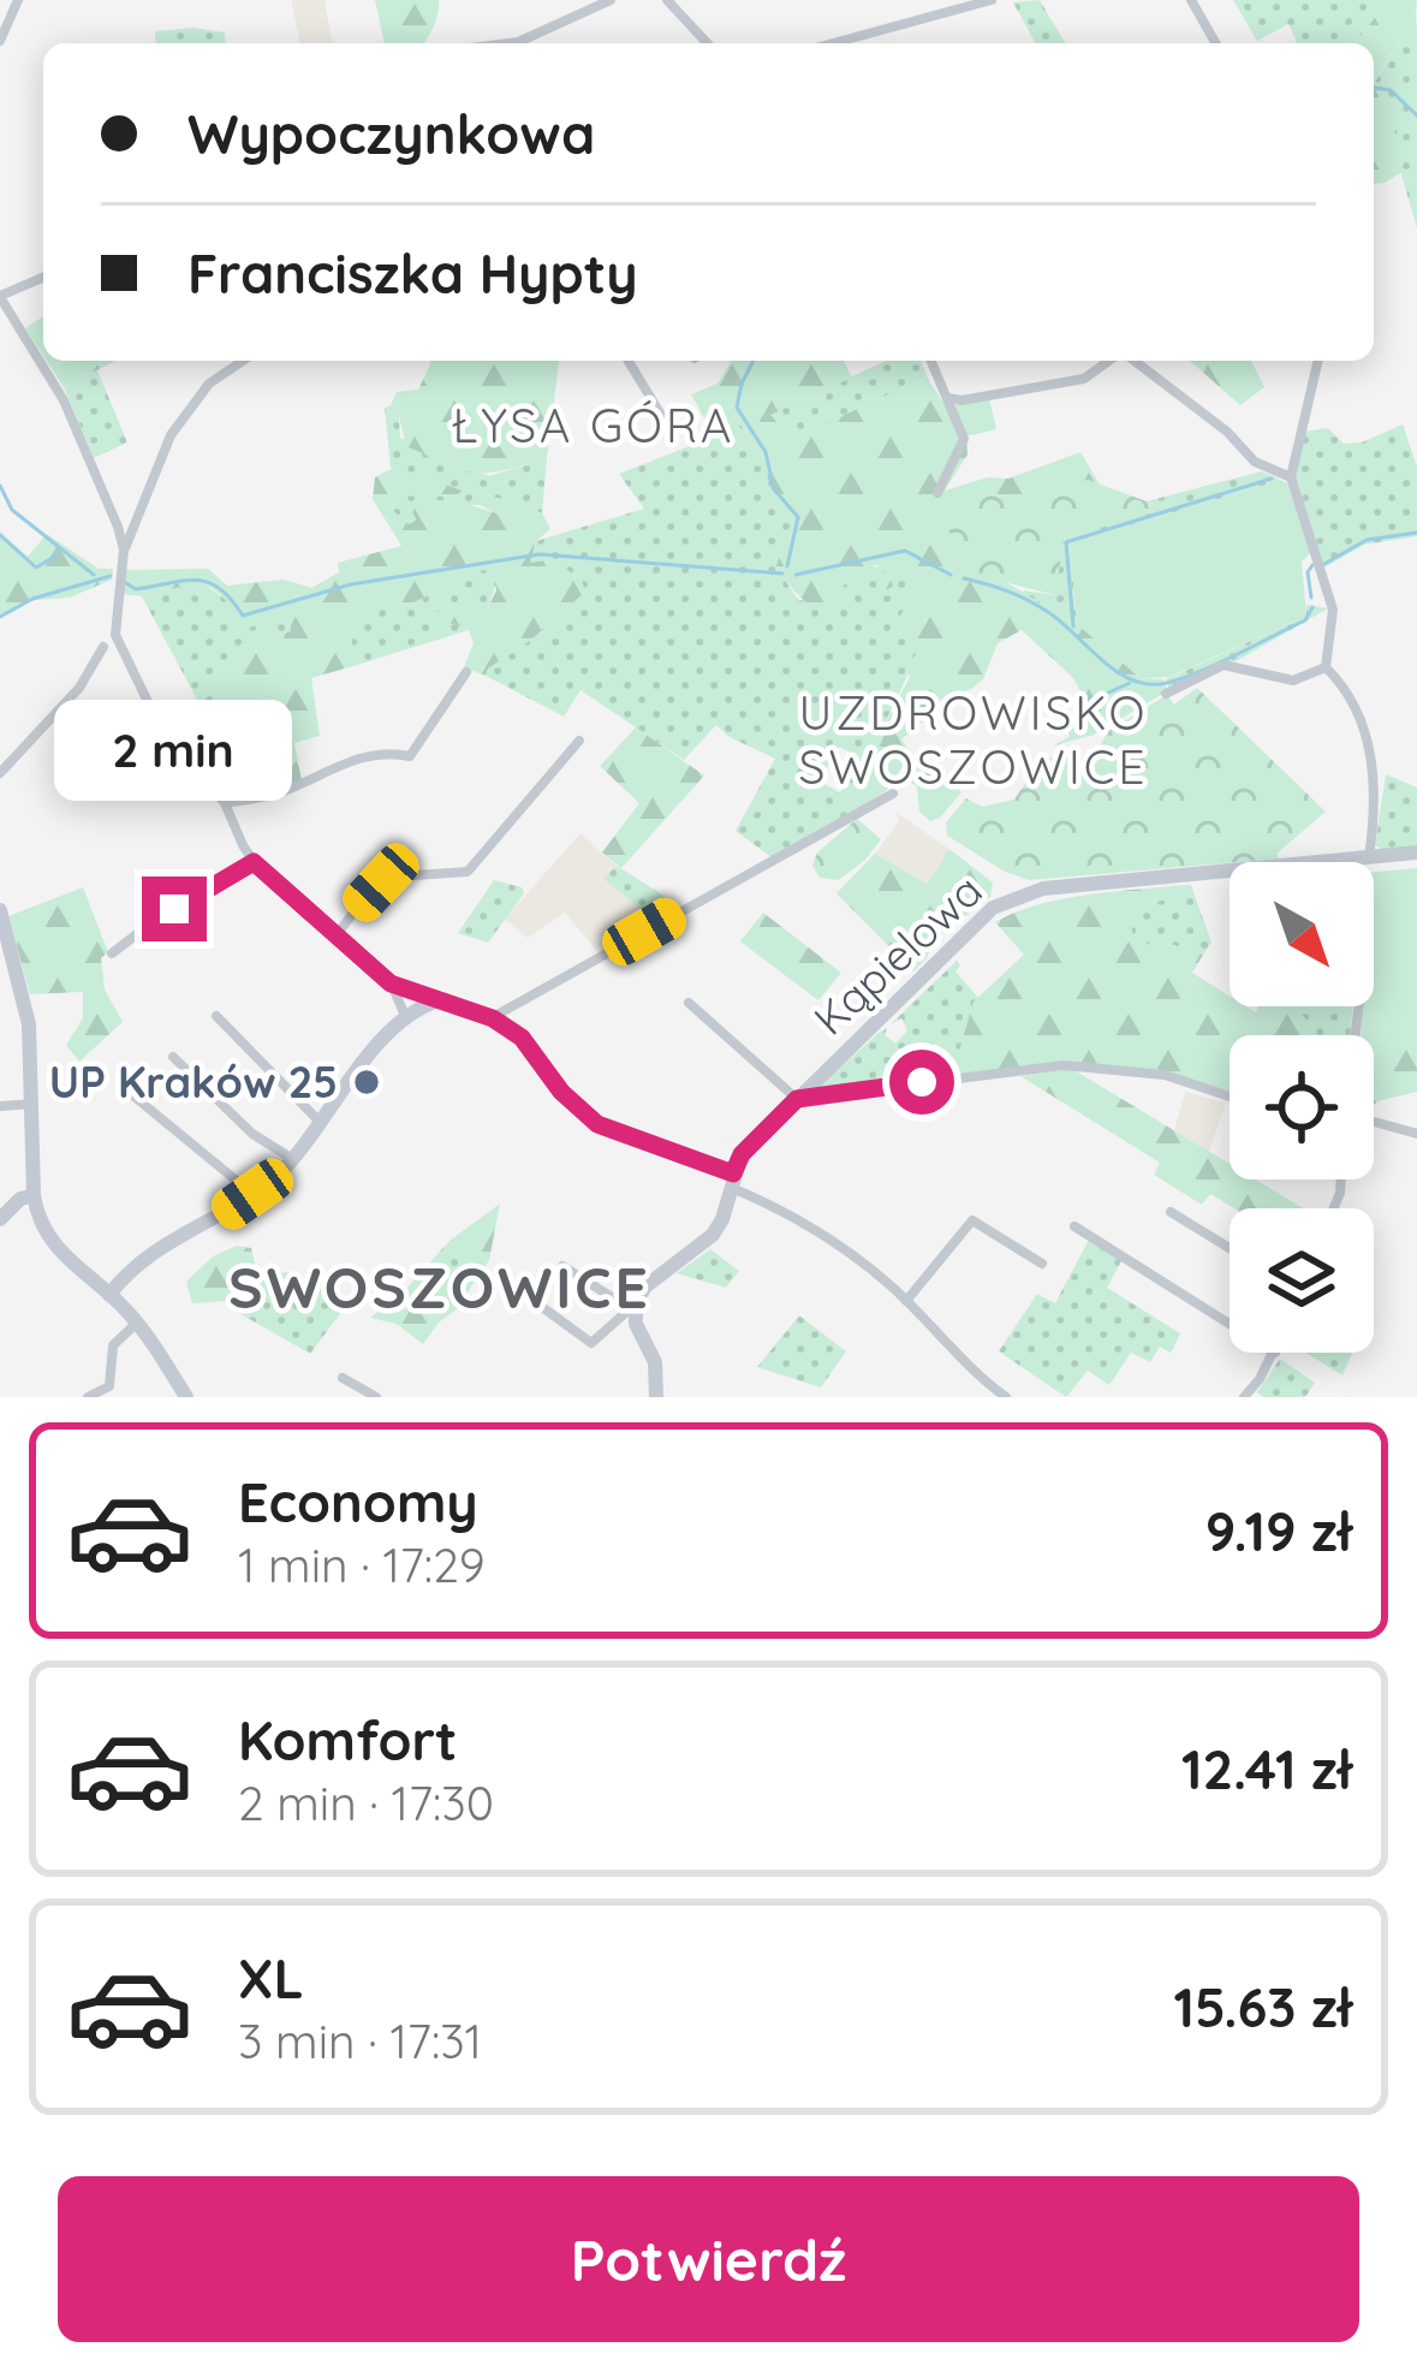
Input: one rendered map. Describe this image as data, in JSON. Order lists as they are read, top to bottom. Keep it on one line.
{"streets":{"street":["Kąpielowa"]},"districts":["ŁYSA GÓRA","UZDROWISKO SWOSZOWICE","SWOSZOWICE"],"places":["UP Kraków 25"],"north":"bottom right","page":{"banner":["Wypoczynkowa","Franciszka Hypty"],"bubble":"2 min","list":[{"name":"Economy","note":"1 min · 17:29","value":"9.19 zł"},{"name":"Komfort","note":"2 min · 17:30","value":"12.41 zł"},{"name":"XL","note":"3 min · 17:31","value":"15.63 zł"}],"buttons":"Potwierdź"}}
